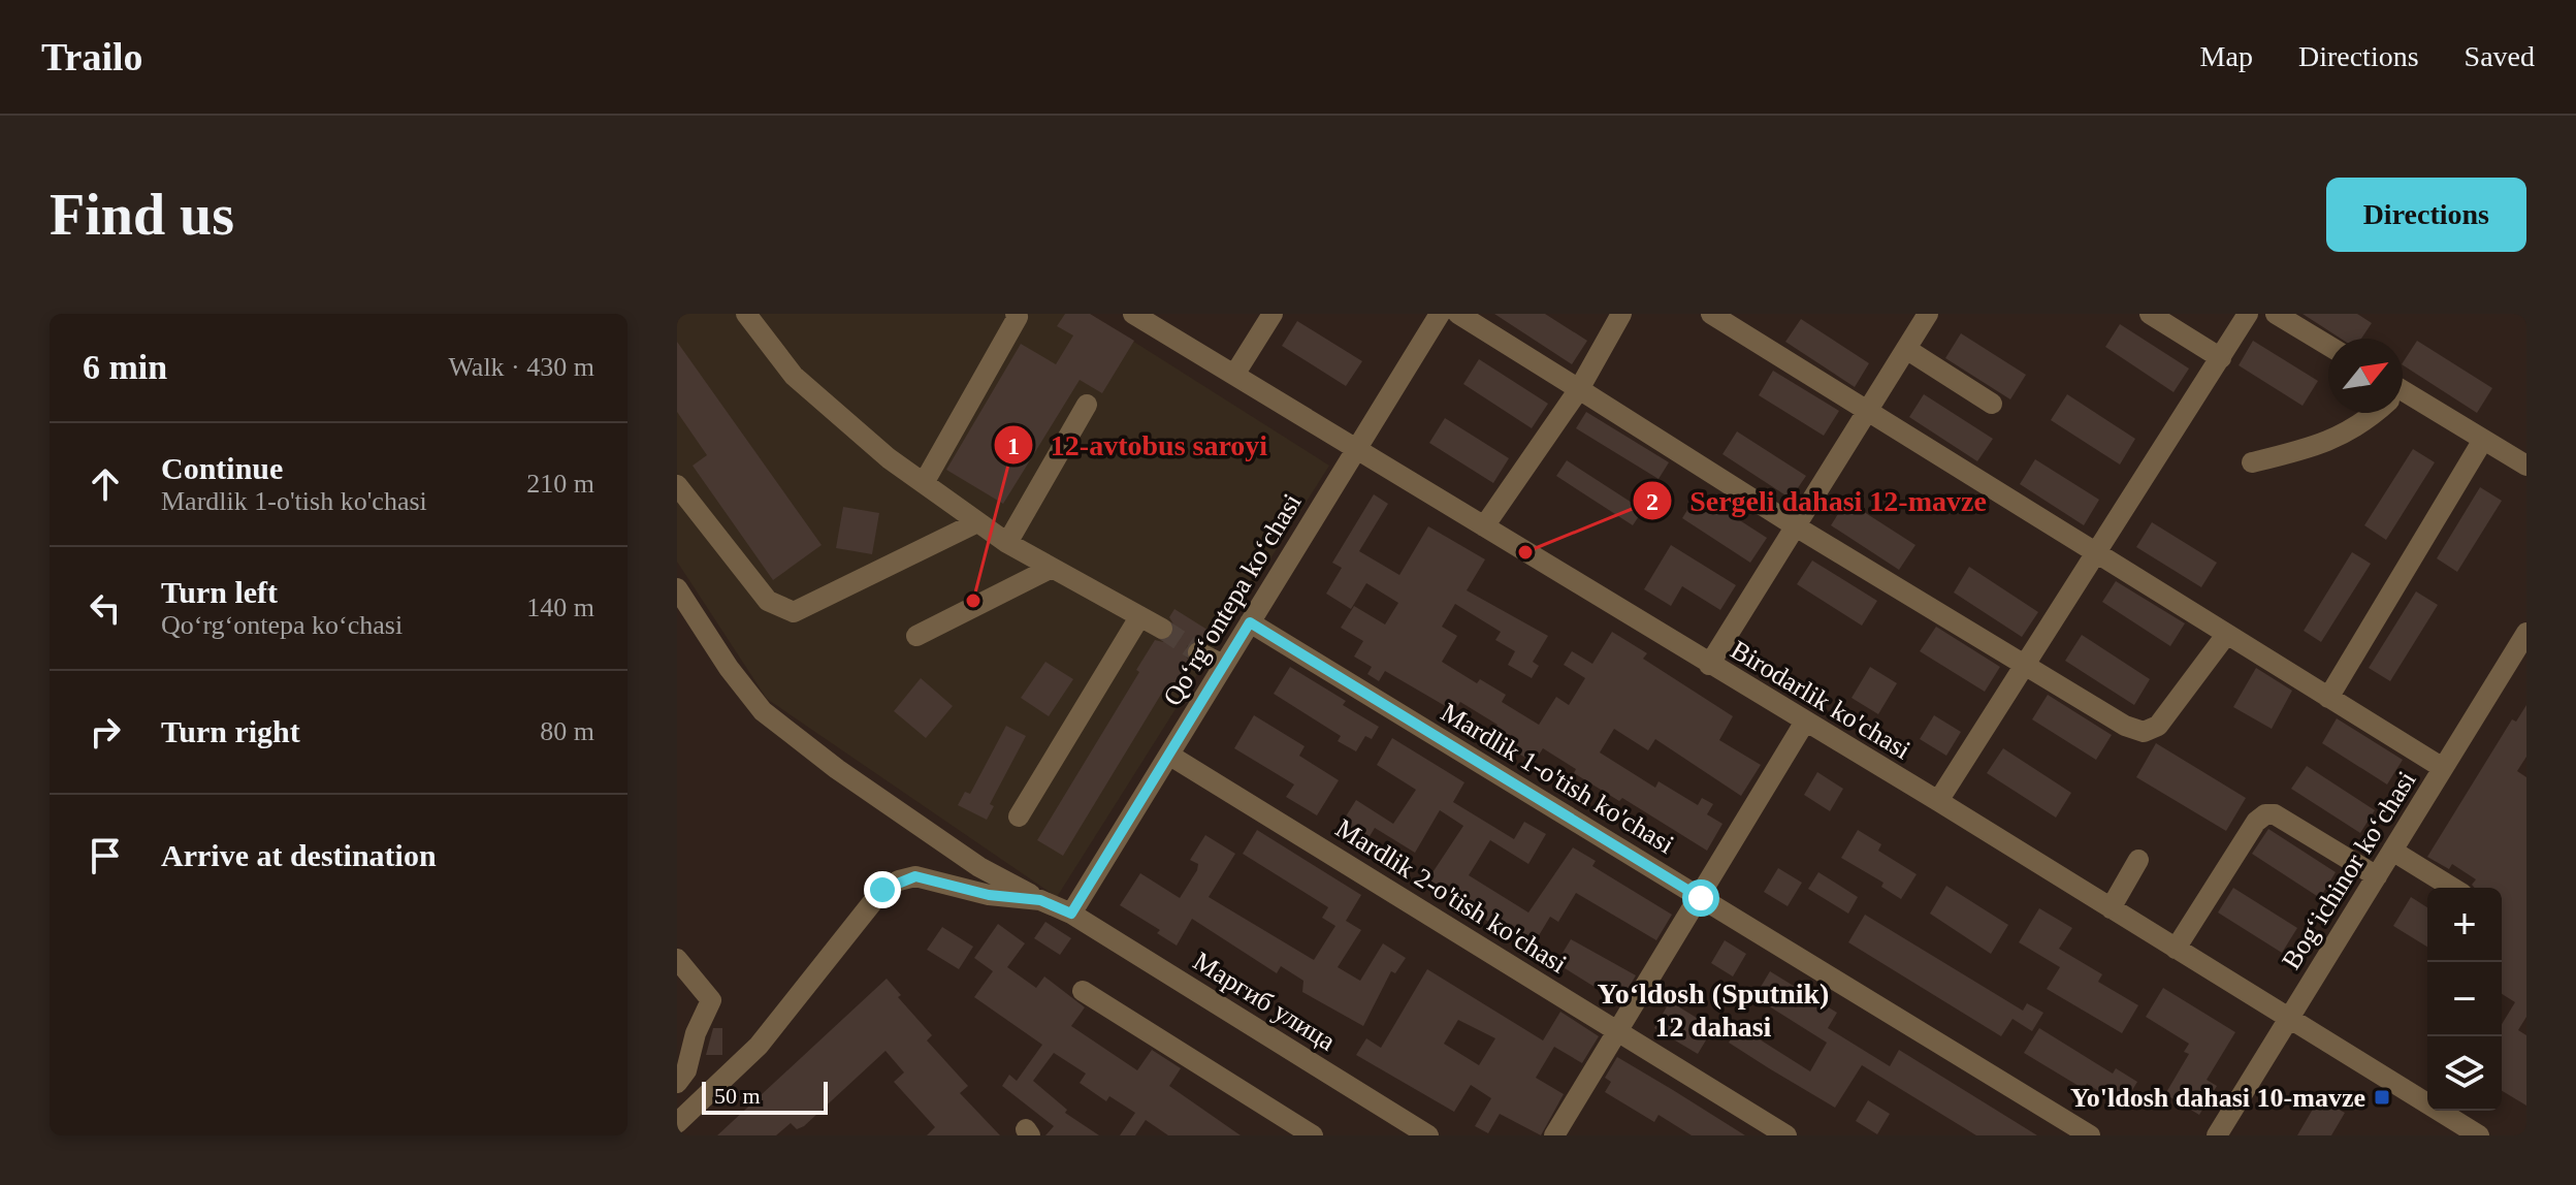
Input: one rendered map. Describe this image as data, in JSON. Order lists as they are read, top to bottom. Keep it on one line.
{"streets":{"street":["Qoʻrgʻontepa koʻchasi","Birodarlik ko'chasi","Mardlik 1-o'tish ko'chasi","Bogʻichinor koʻchasi","Mardlik 2-o'tish ko'chasi","Маргиб улица"]},"crossings":[["Qoʻrgʻontepa koʻchasi","Birodarlik ko'chasi"],["Qoʻrgʻontepa koʻchasi","Mardlik 1-o'tish ko'chasi"],["Qoʻrgʻontepa koʻchasi","Mardlik 2-o'tish ko'chasi"],["Qoʻrgʻontepa koʻchasi","Маргиб улица"],["Birodarlik ko'chasi","Bogʻichinor koʻchasi"]],"districts":["Yo‘ldosh (Sputnik) 12 dahasi"],"places":{"other":["Sergeli dahasi 12-mavze","12-avtobus saroyi"],"transit":["Yo'ldosh dahasi 10-mavze"]},"scale_bar":"50 m","north":"top right","page":{"header":"Trailo","nav":["Map","Directions","Saved"],"buttons":"Directions","title":"Find us","heading":["6 min","Walk · 430 m"],"list":[["Continue","Mardlik 1-o'tish ko'chasi","210 m"],["Turn left","Qoʻrgʻontepa koʻchasi","140 m"],["Turn right","80 m"],"Arrive at destination"],"map_buttons":["+","−"],"scale":"50 m"}}
